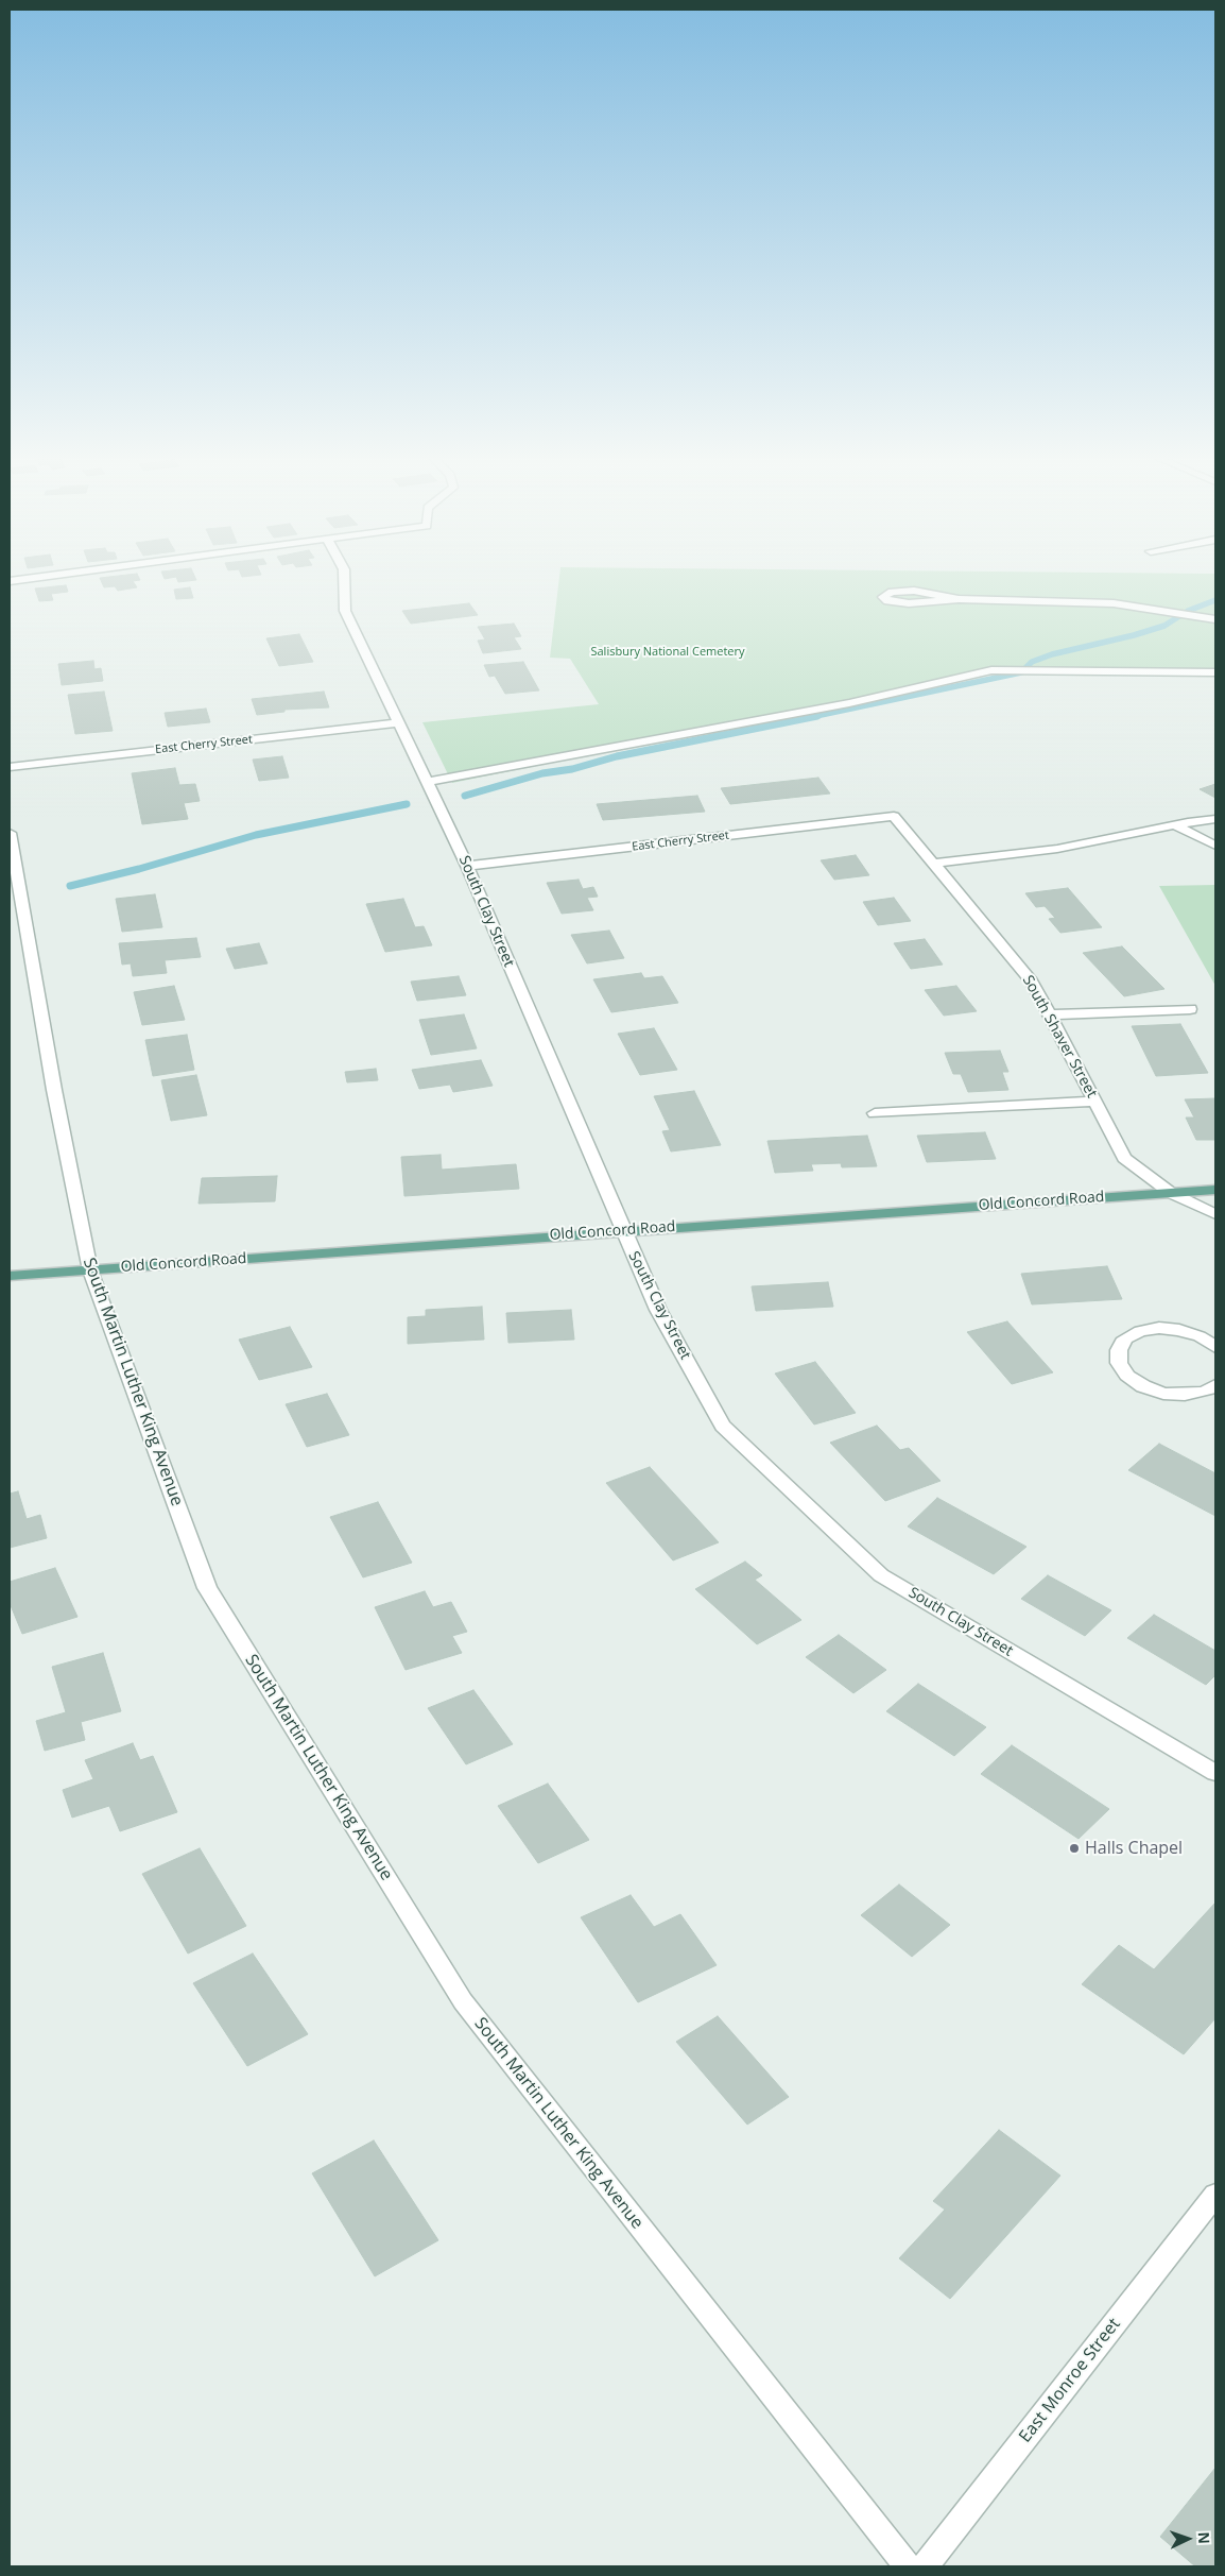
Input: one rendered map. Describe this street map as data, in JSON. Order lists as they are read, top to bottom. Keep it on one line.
{"streets":{"main road":["Old Concord Road"],"street":["East Cherry Street","South Clay Street","South Shaver Street","South Martin Luther King Avenue","East Monroe Street"]},"crossings":[["East Cherry Street","South Clay Street"],["East Cherry Street","South Shaver Street"],["South Clay Street","Old Concord Road"],["South Shaver Street","Old Concord Road"],["Old Concord Road","South Martin Luther King Avenue"]],"parks":["Salisbury National Cemetery"],"places":["Halls Chapel"],"north":"right"}
